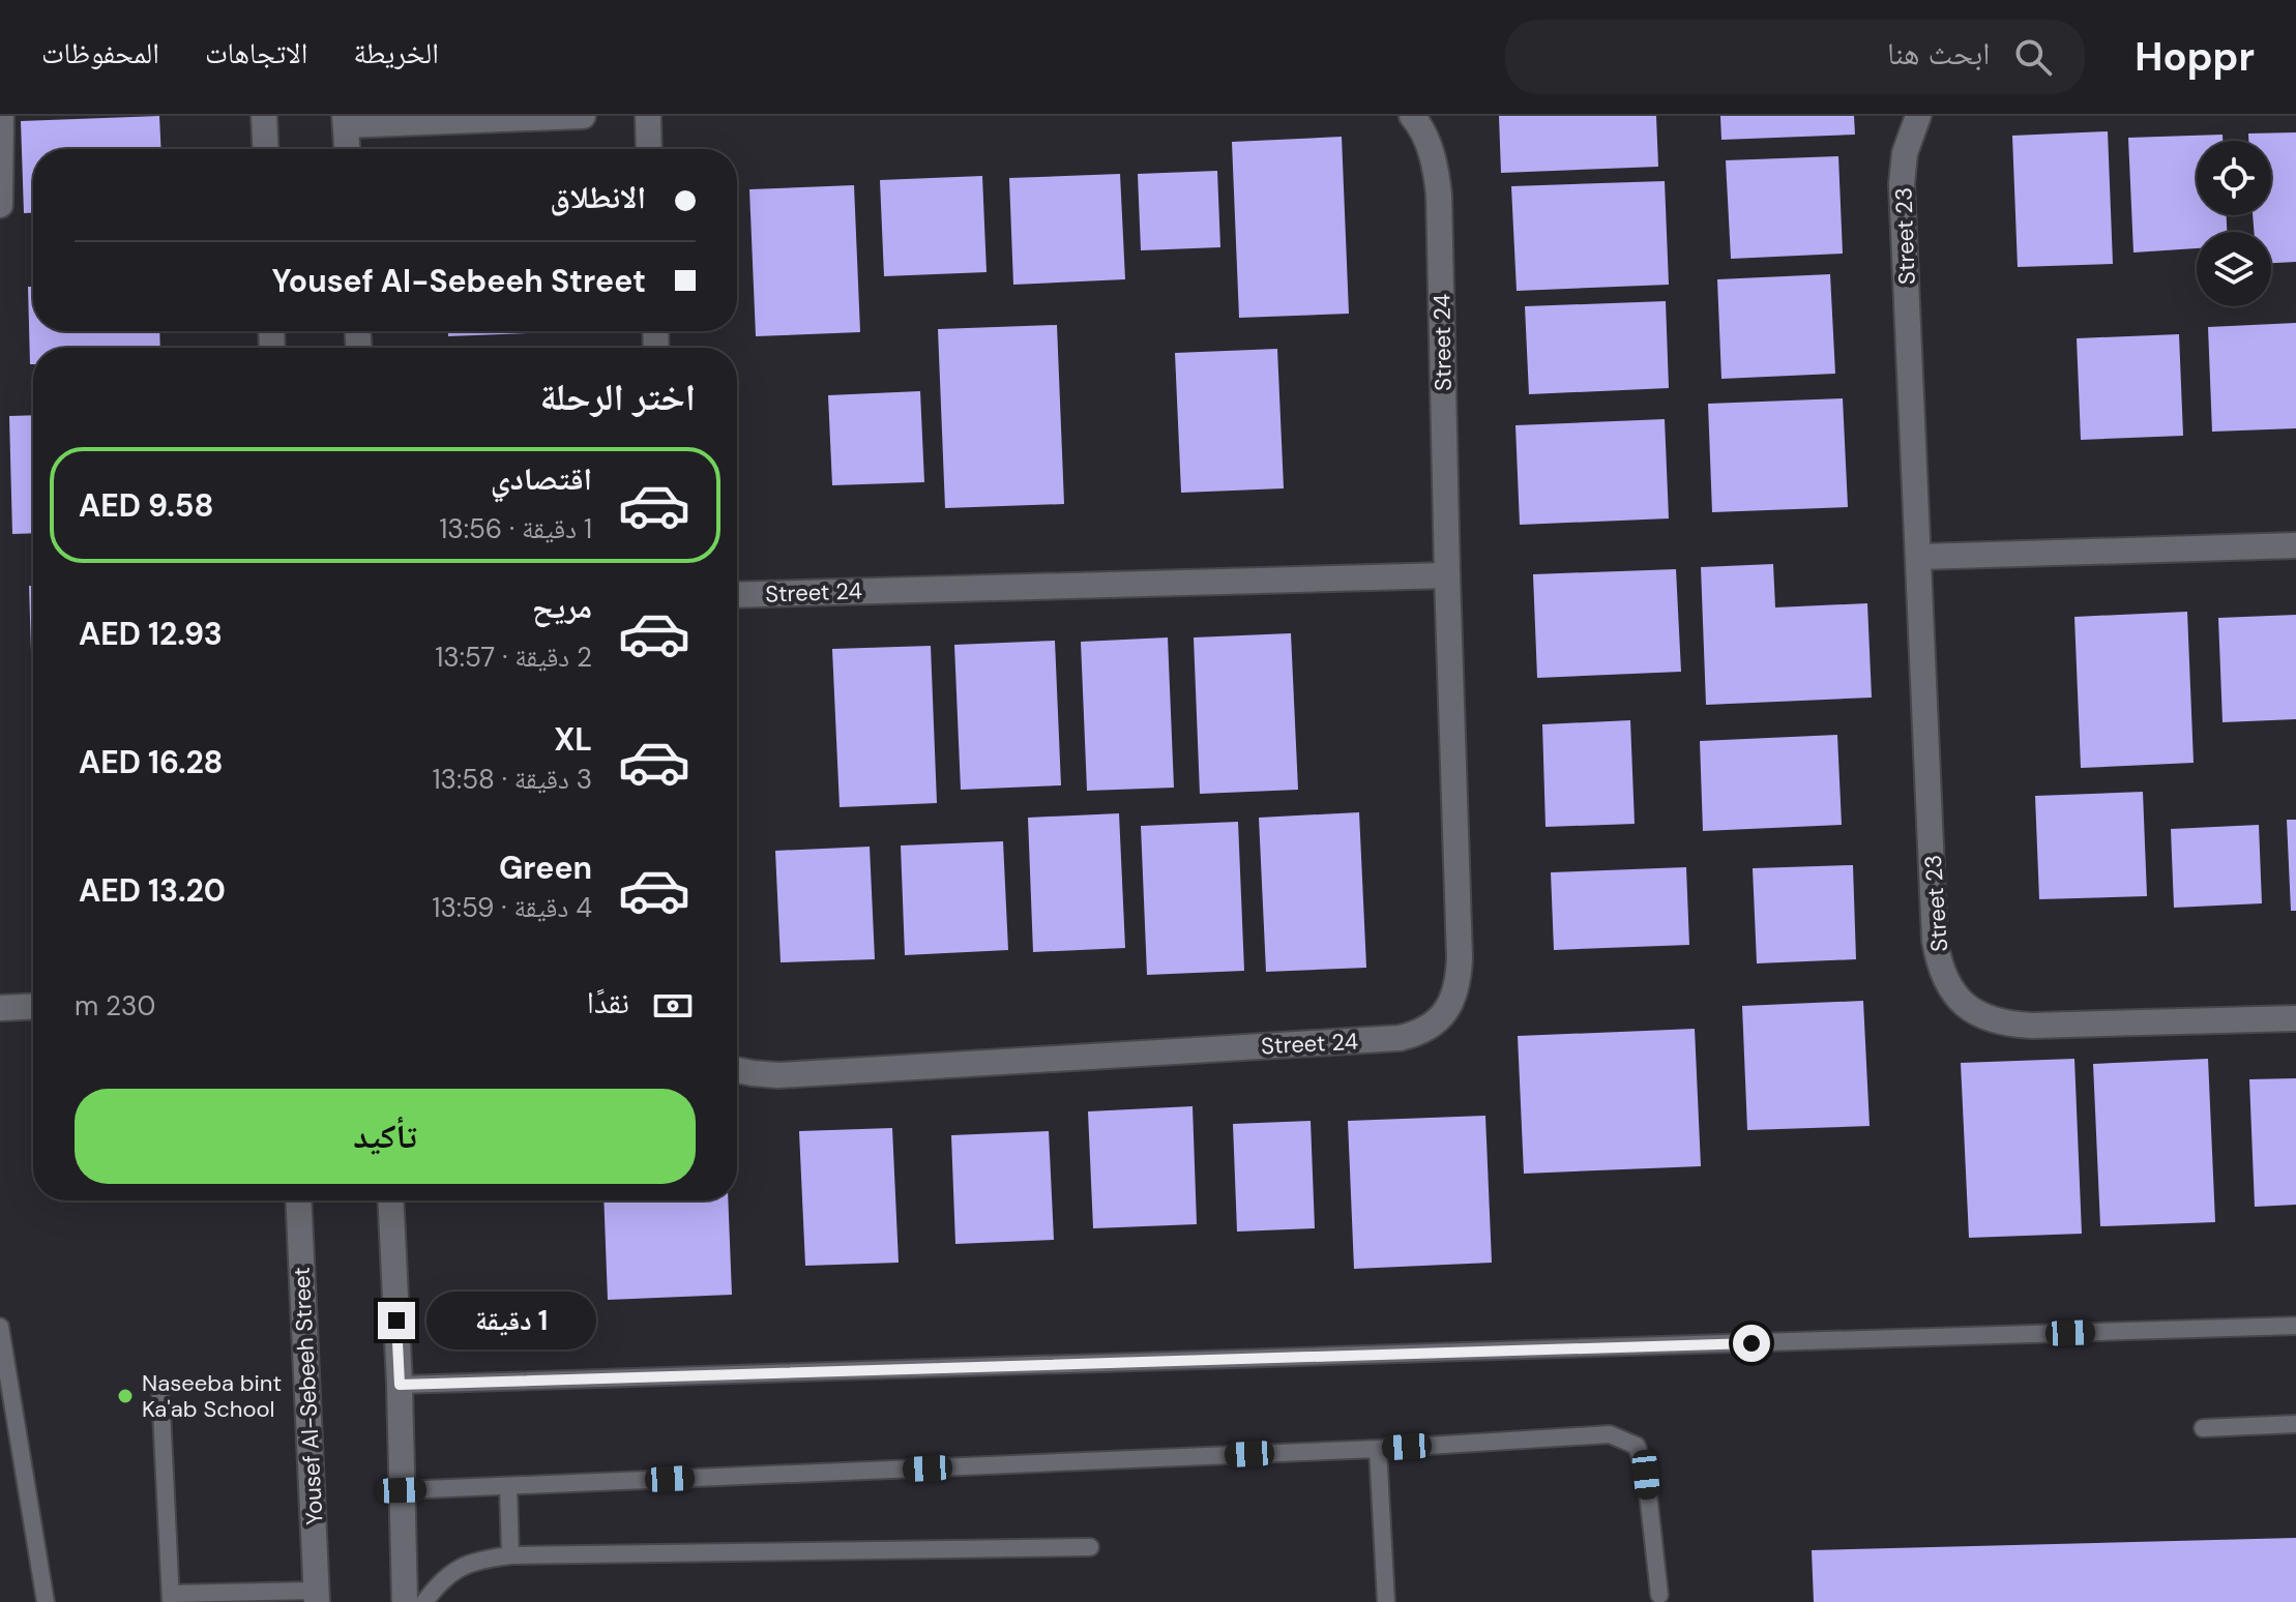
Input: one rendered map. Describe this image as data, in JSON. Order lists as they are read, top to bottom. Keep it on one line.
{"streets":{"street":["Street 23","Street 24","Yousef Al-Sebeeh Street"]},"places":["Naseeba bint Ka'ab School"],"page":{"header":"Hoppr","search":"ابحث هنا","nav":["الخريطة","الاتجاهات","المحفوظات"],"banner":["الانطلاق","Yousef Al-Sebeeh Street"],"heading":"اختر الرحلة","list":[{"name":"اقتصادي","note":"1 دقيقة · 13:56","value":"AED 9.58"},{"name":"مريح","note":"2 دقيقة · 13:57","value":"AED 12.93"},{"name":"XL","note":"3 دقيقة · 13:58","value":"AED 16.28"},{"name":"Green","note":"4 دقيقة · 13:59","value":"AED 13.20"}],"pay":["نقدًا","230 m"],"buttons":"تأكيد","bubble":"1 دقيقة"}}
